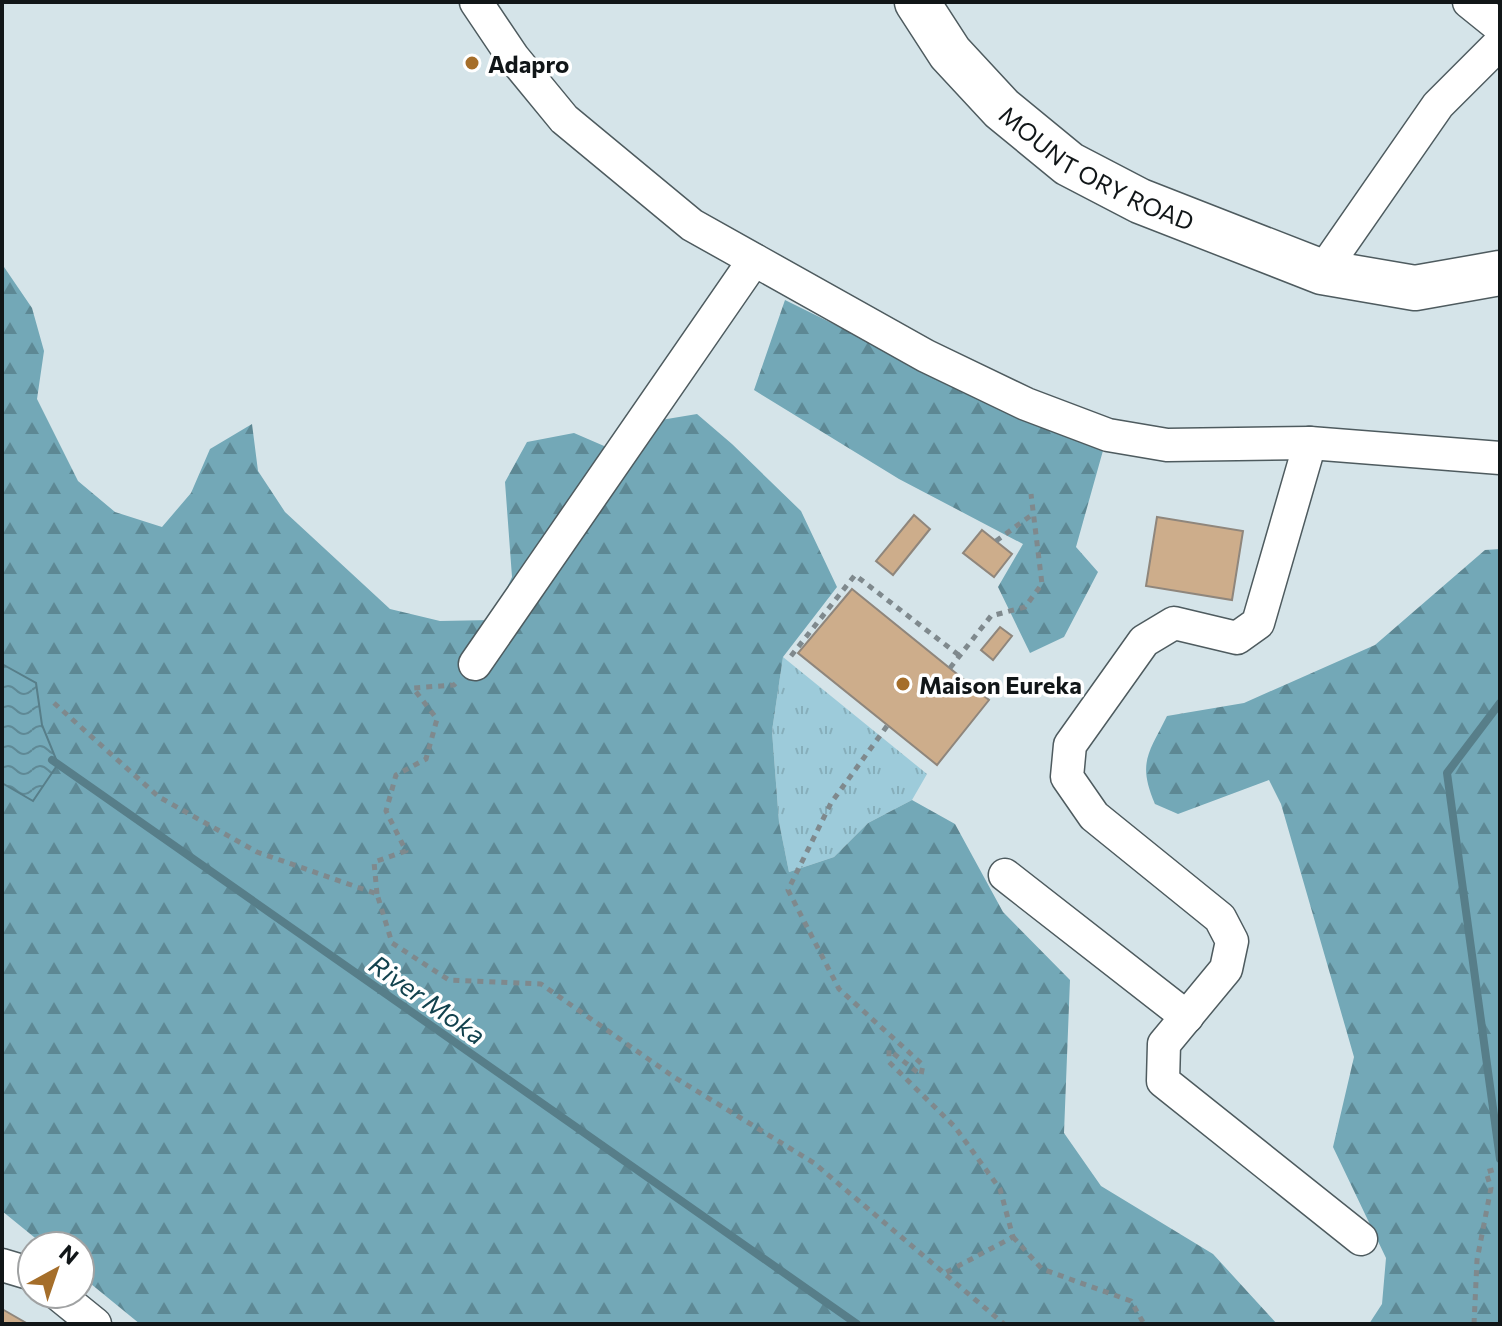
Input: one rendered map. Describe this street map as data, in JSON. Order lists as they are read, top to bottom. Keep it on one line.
{"streets":{"main road":["MOUNT ORY ROAD"]},"water":["River Moka"],"places":["Adapro","Maison Eureka"],"north":"top right"}
